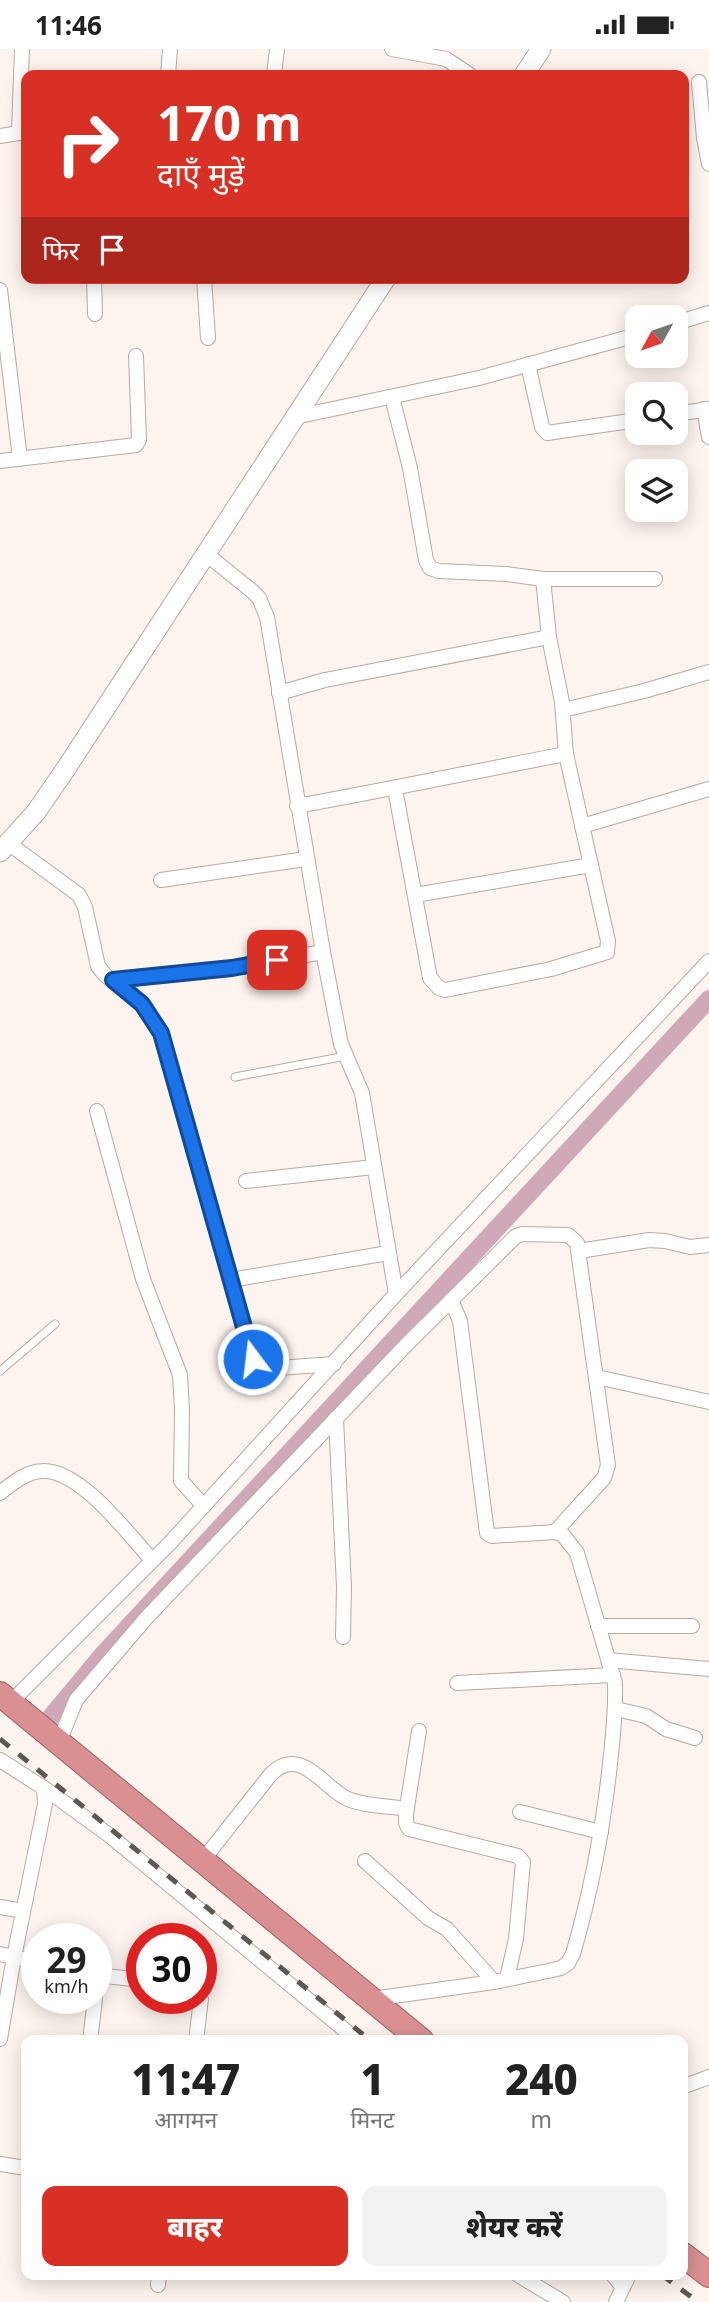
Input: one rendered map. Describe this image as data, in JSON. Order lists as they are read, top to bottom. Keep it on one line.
{"north":"bottom left","page":{"status":"11:46","turn":["170 m","दाएँ मुड़ें"],"then":"फिर","speed":"29 km/h","limit":"30","eta":["11:47","आगमन","1","मिनट","240","m"],"buttons":["बाहर","शेयर करें"]}}
